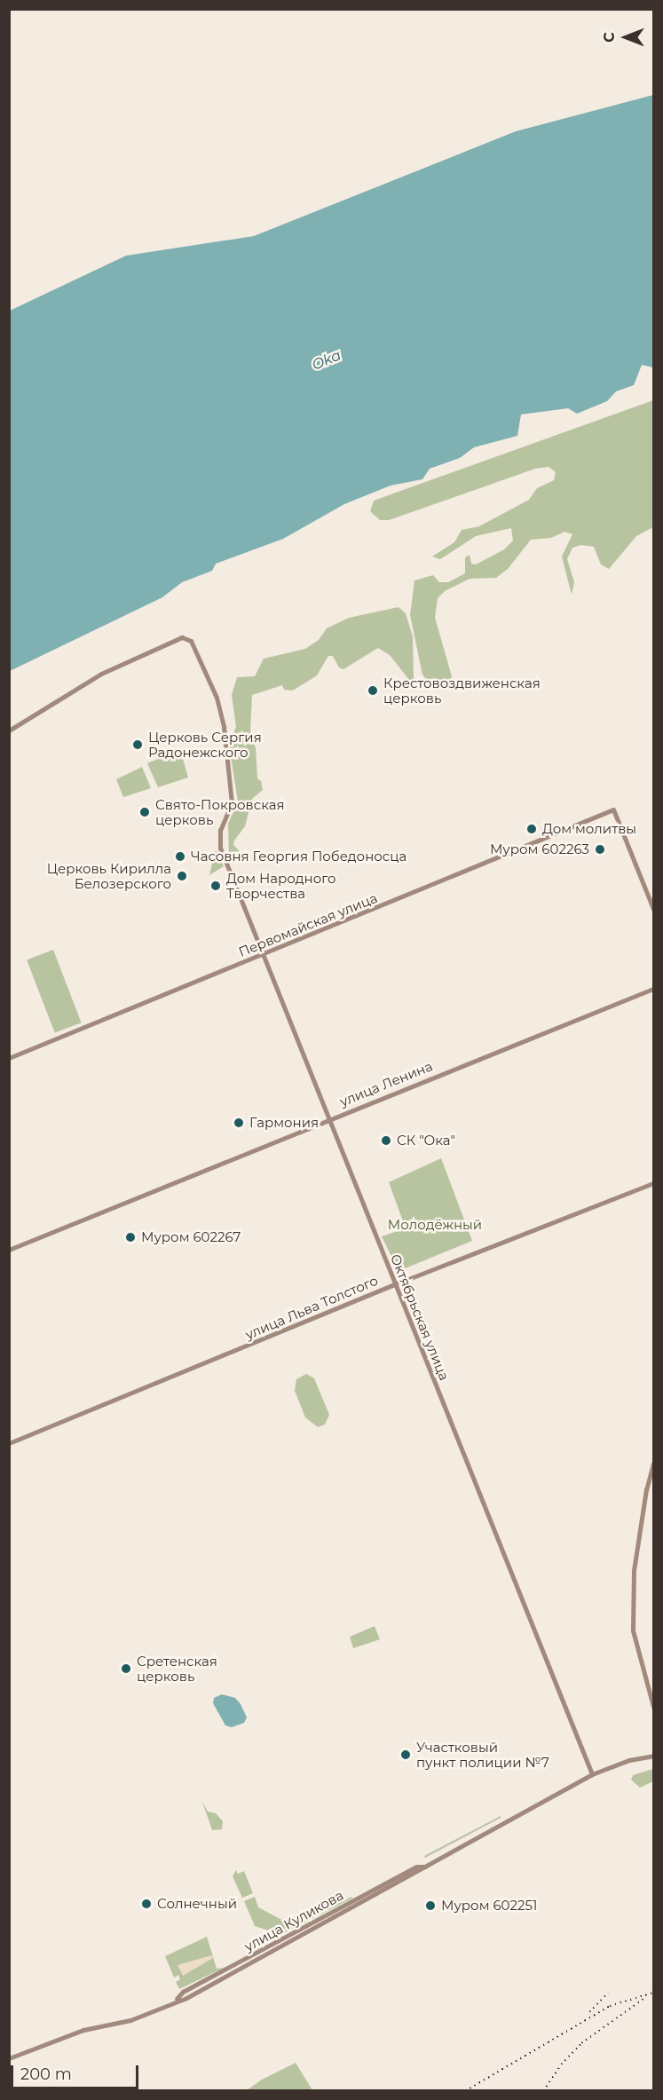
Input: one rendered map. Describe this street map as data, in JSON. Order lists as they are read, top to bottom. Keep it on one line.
{"streets":{"street":["Первомайская улица","улица Ленина","улица Льва Толстого","Октябрьская улица","улица Куликова"]},"crossings":[["Первомайская улица","Октябрьская улица"],["улица Ленина","Октябрьская улица"],["улица Льва Толстого","Октябрьская улица"],["Октябрьская улица","улица Куликова"]],"water":["Oka"],"parks":["Молодёжный"],"places":["Крестовоздвиженская церковь","Церковь Сергия Радонежского","Свято-Покровская церковь","Дом молитвы","Муром 602263","Часовня Георгия Победоносца","Церковь Кирилла Белозерского","Дом Народного Творчества","Гармония","СК \"Ока\"","Муром 602267","Сретенская церковь","Участковый пункт полиции №7","Солнечный","Муром 602251"],"scale_bar":"200 m","north":"left"}
